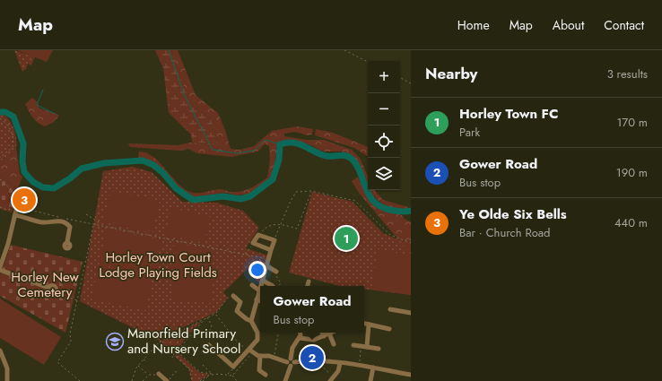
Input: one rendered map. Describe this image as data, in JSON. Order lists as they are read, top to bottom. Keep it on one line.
{"parks":["Horley Town Court Lodge Playing Fields","Horley New Cemetery"],"places":{"school or university":["Manorfield Primary and Nursery School"]},"page":{"header":"Map","nav":["Home","Map","About","Contact"],"heading":["Nearby","3 results"],"map_buttons":["+","−"],"list":[{"mark":"1","name":"Horley Town FC","note":"Park","value":"170 m"},{"mark":"2","name":"Gower Road","note":"Bus stop","value":"190 m"},{"mark":"3","name":"Ye Olde Six Bells","note":"Bar · Church Road","value":"440 m"}],"pins":["3","1","2"],"popup":["Gower Road","Bus stop"]}}
